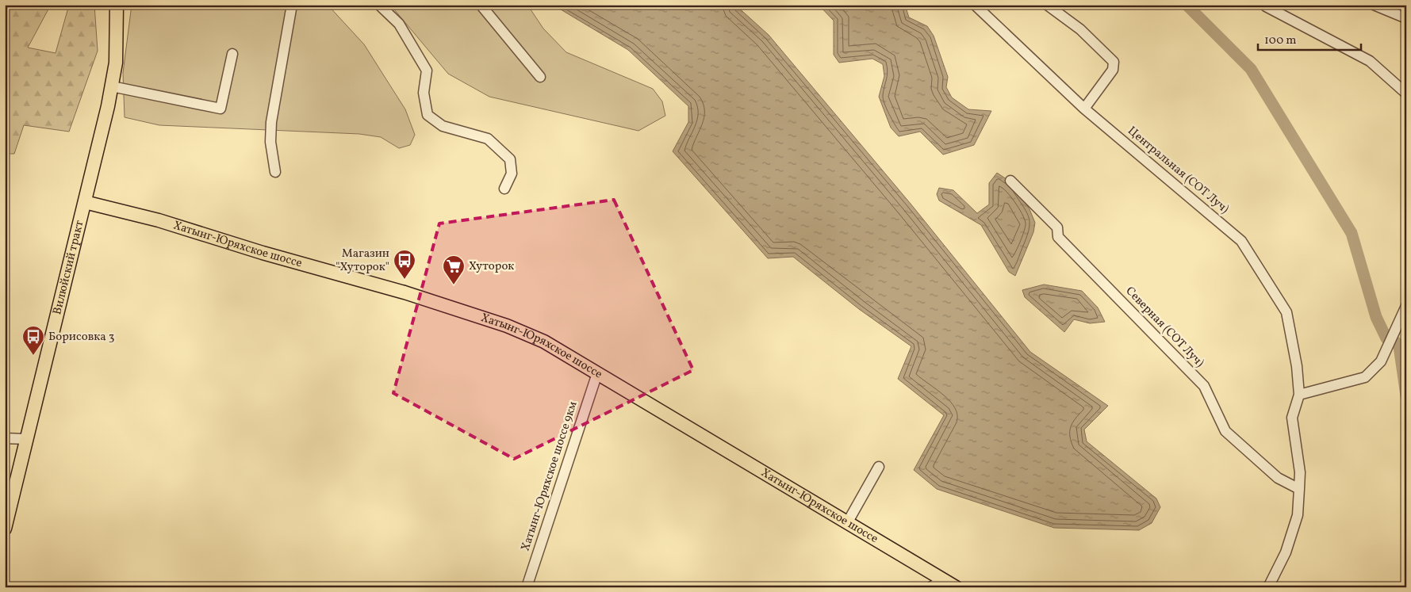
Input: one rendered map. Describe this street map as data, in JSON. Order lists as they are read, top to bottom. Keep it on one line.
{"streets":{"main road":["Хатынг-Юряхское шоссе","Вилюйский тракт"],"street":["Центральная (СОТ Луч)","Северная (СОТ Луч)","Хатынг-Юряхское шоссе 9км"]},"crossings":[["Хатынг-Юряхское шоссе","Вилюйский тракт"],["Хатынг-Юряхское шоссе","Хатынг-Юряхское шоссе 9км"]],"places":{"bus stop":["Магазин \"Хуторок\"","Борисовка 3"],"supermarket":["Хуторок"]},"scale_bar":"100 m"}
